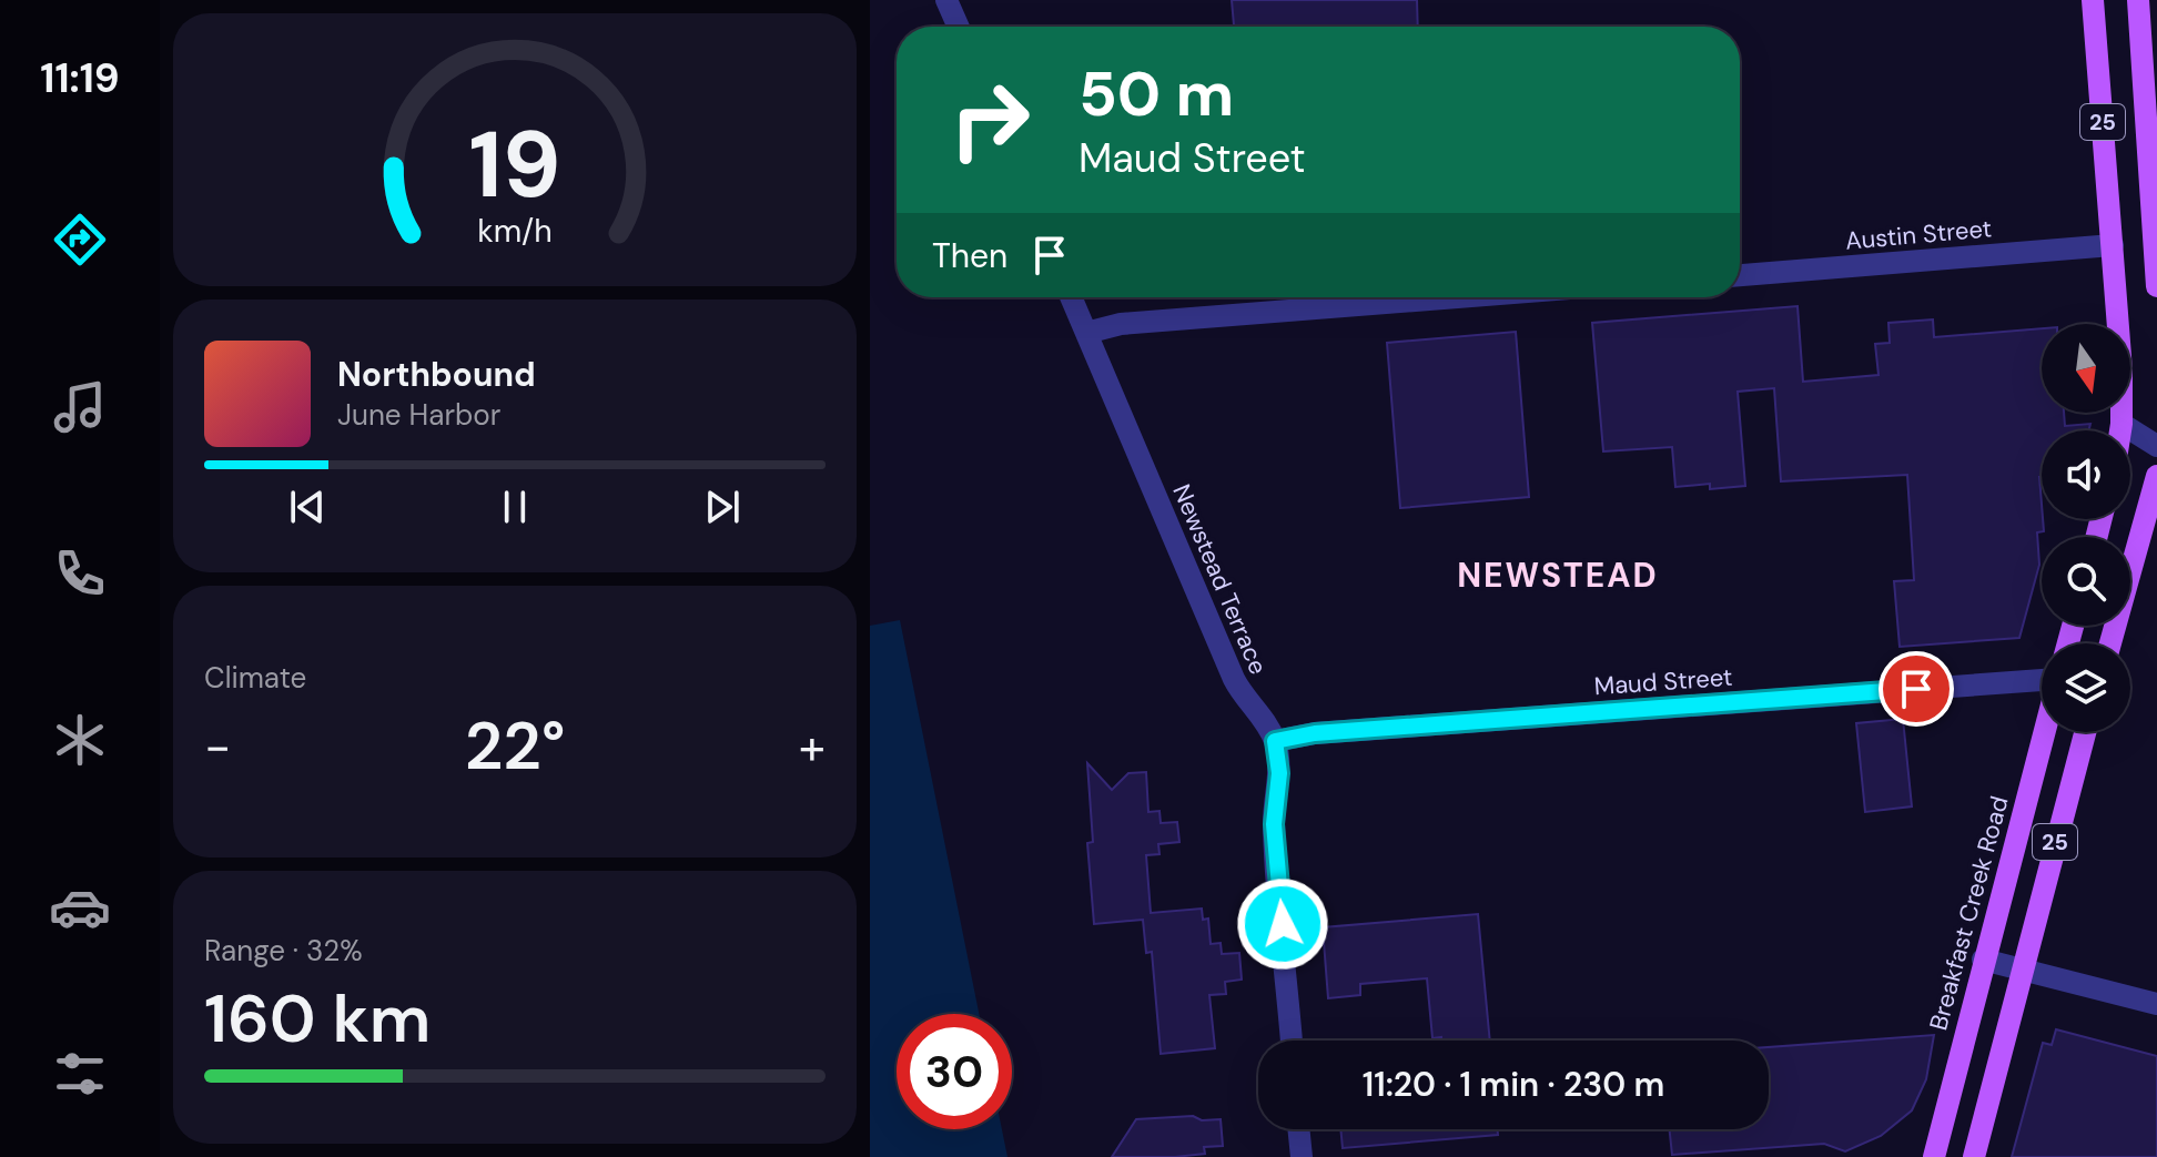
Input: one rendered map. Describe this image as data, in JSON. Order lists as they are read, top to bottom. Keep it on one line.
{"streets":{"main road":["25","Breakfast Creek Road"],"street":["Austin Street","Newstead Terrace","Maud Street"]},"crossings":[["25","Austin Street"],["Newstead Terrace","Maud Street"]],"districts":["NEWSTEAD"],"north":"bottom","page":{"tabs":"11:19","turn":["50 m","Maud Street"],"then":"Then","song":["Northbound","June Harbor"],"tile":["Climate",["Range · 32%","160 km"]],"heat":["−","22°","+"],"limit":"30","trip":"11:20 · 1 min · 230 m","gauge":["19","km/h"]}}
